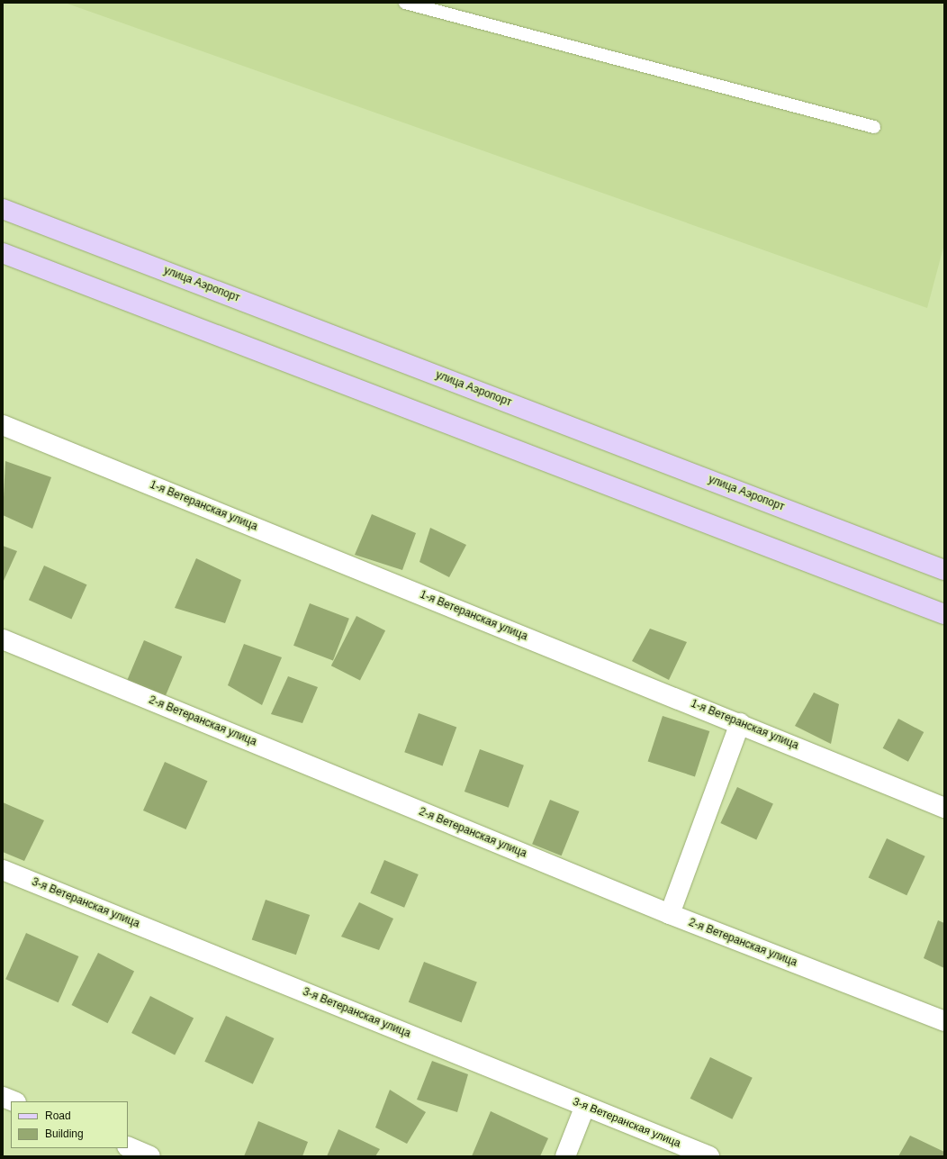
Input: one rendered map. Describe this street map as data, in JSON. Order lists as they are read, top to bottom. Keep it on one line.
{"streets":{"main road":["улица Аэропорт"],"street":["1-я Ветеранская улица","2-я Ветеранская улица","3-я Ветеранская улица"]},"legend":["Road","Building"]}
